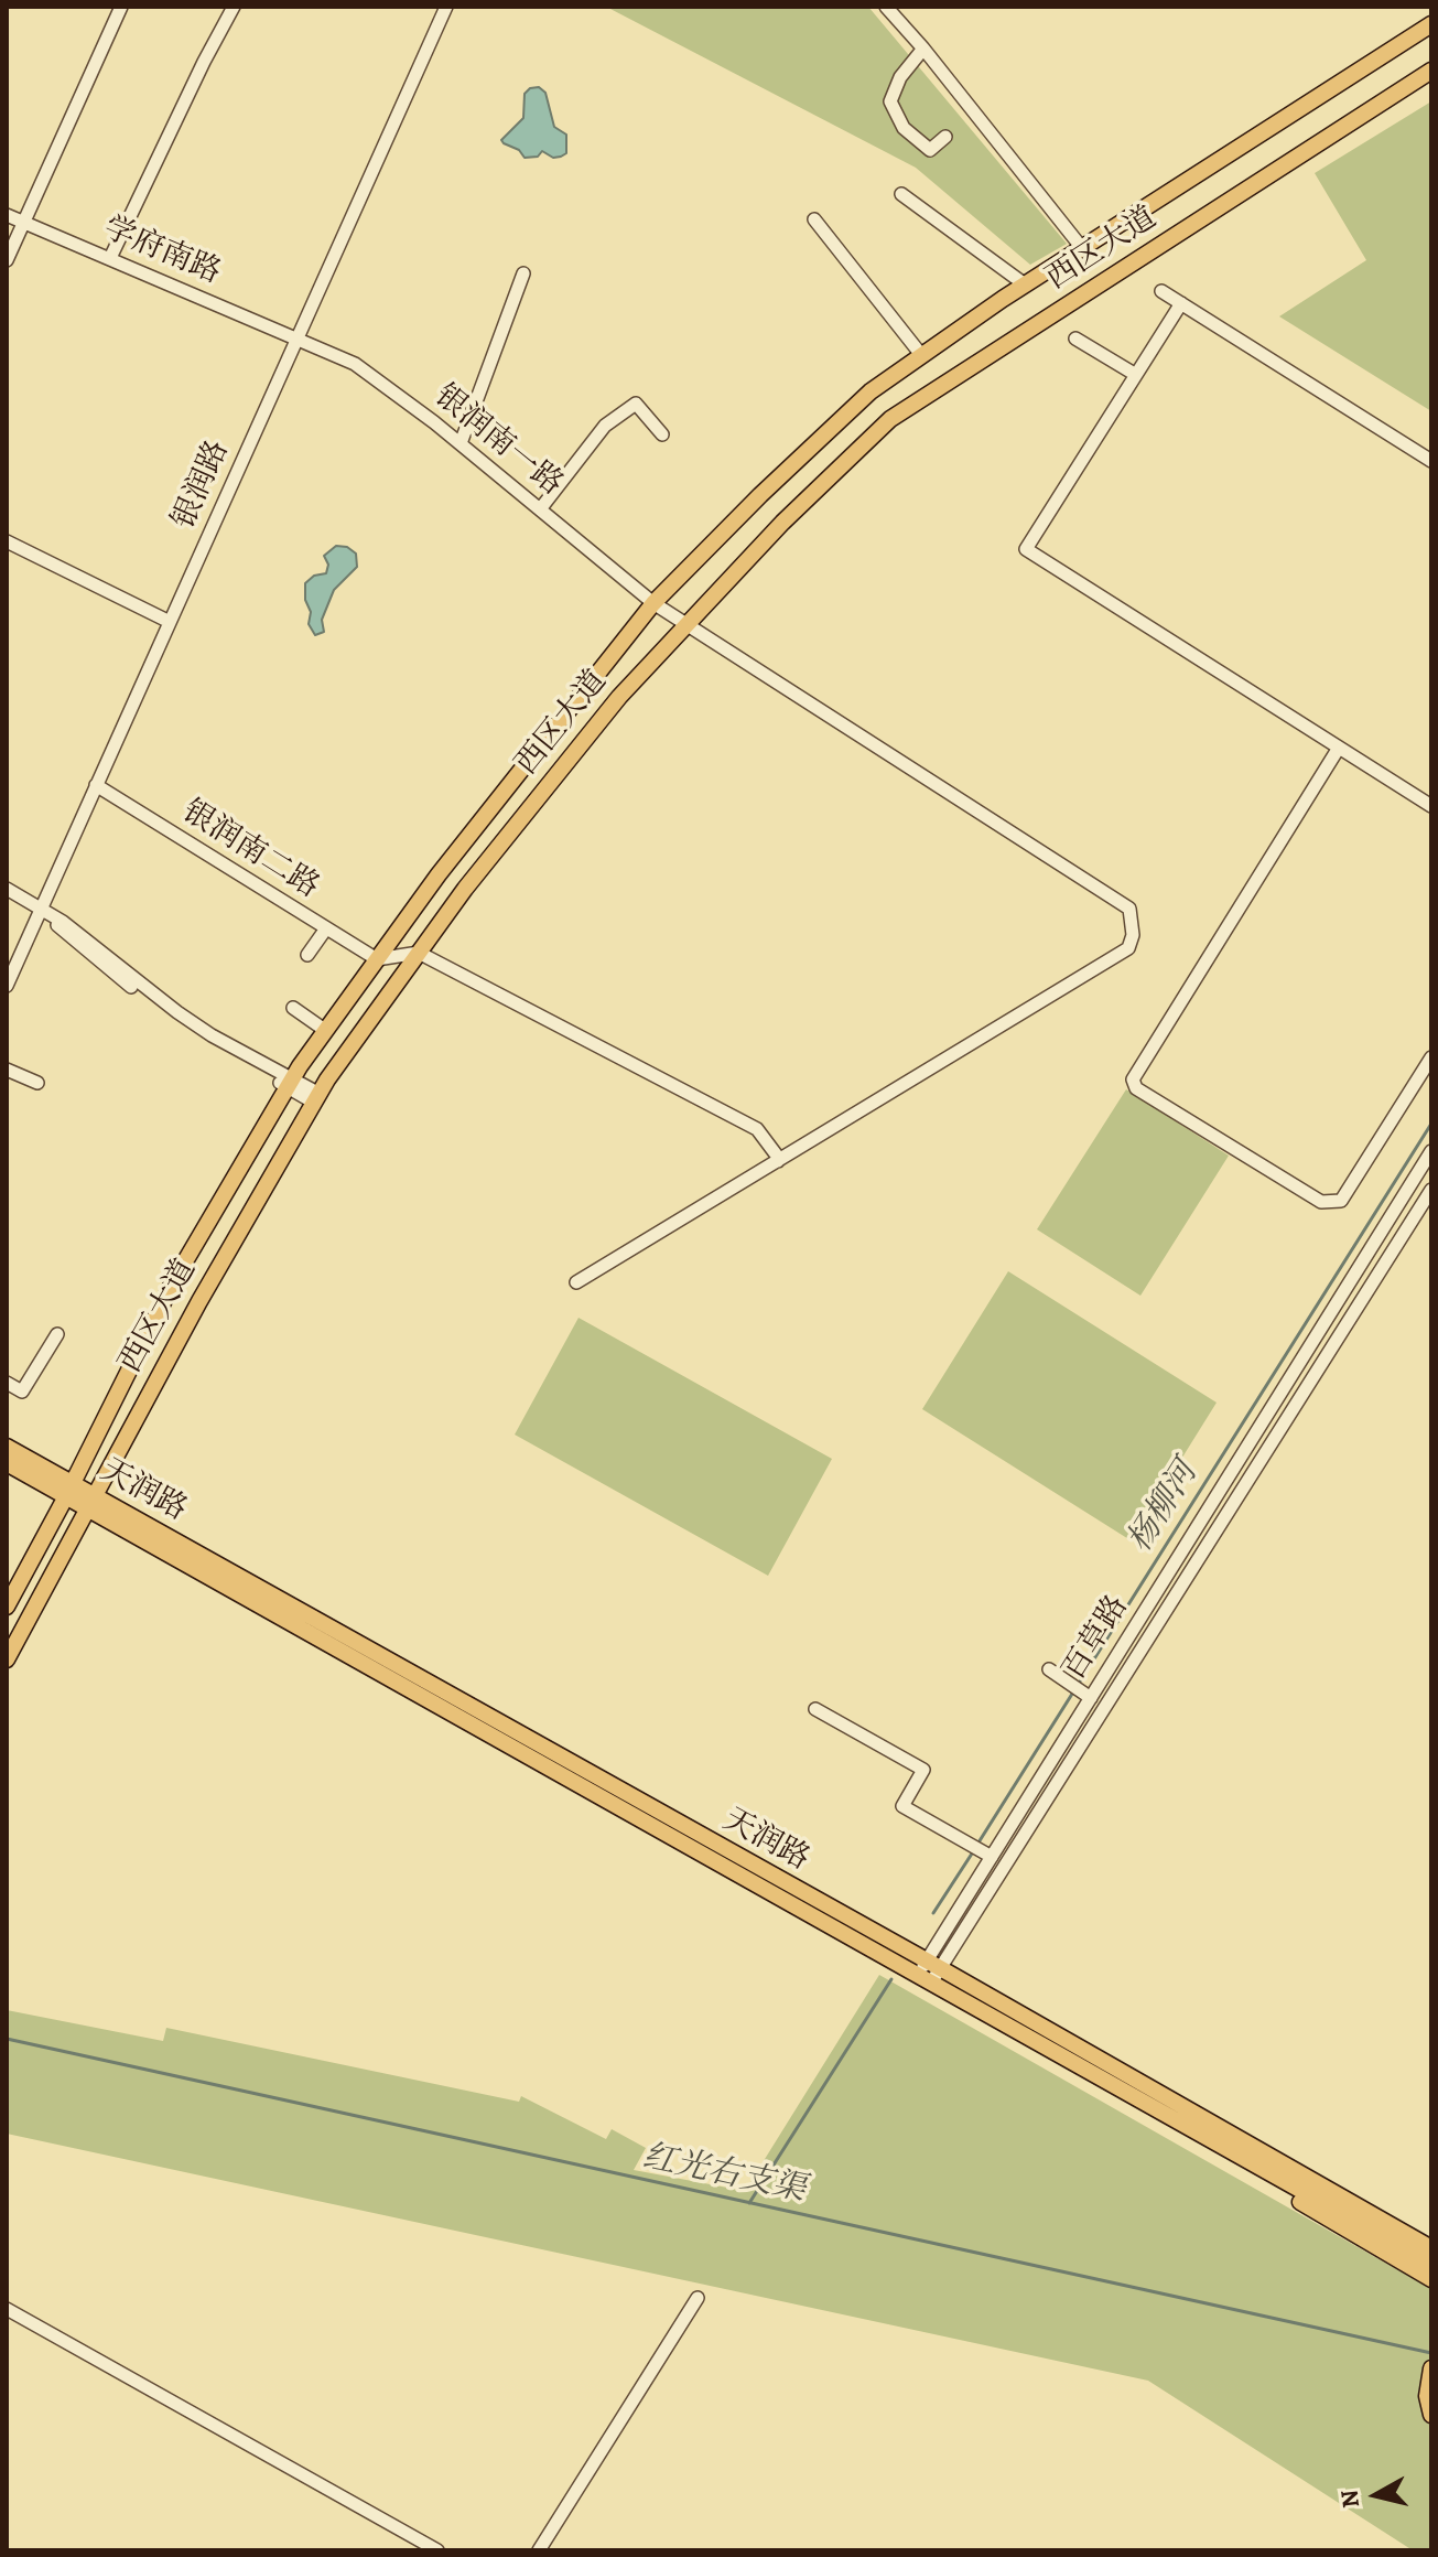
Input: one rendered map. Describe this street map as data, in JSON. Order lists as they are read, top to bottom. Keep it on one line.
{"streets":{"main road":["西区大道","天润路"],"street":["学府南路","银润南一路","银润路","银润南二路","百草路"]},"crossings":[["西区大道","银润南一路"],["西区大道","银润南二路"],["西区大道","天润路"],["学府南路","银润南一路"],["学府南路","银润路"],["银润南一路","银润路"],["银润路","银润南二路"],["天润路","百草路"]],"water":["杨柳河","红光右支渠"],"north":"left"}
